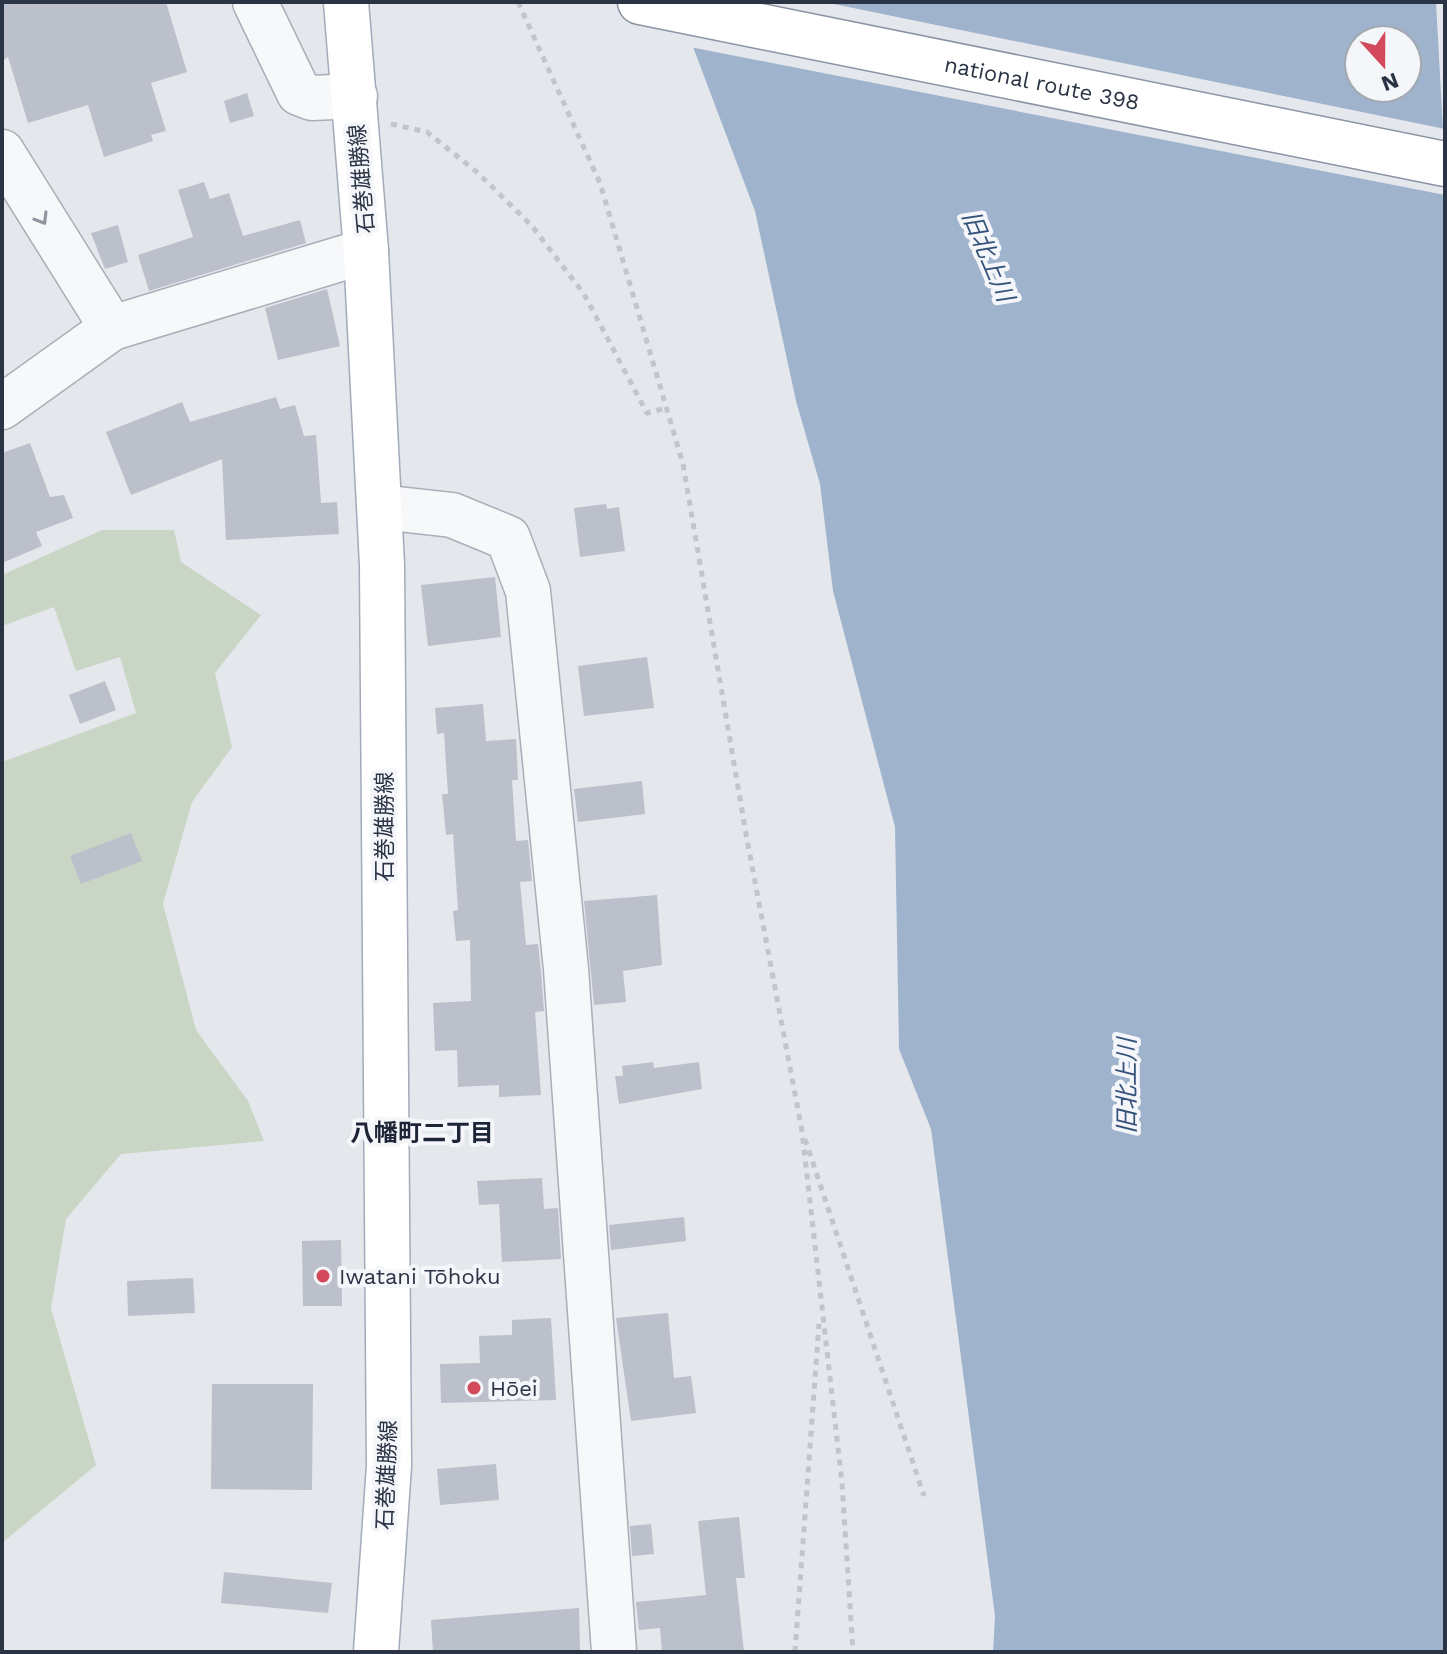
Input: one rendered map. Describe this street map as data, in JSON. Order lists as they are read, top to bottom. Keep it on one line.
{"streets":{"main road":["national route 398","石巻雄勝線"]},"districts":["八幡町二丁目"],"water":["旧北上川"],"places":["Iwatani Tōhoku","Hōei"],"north":"bottom"}
